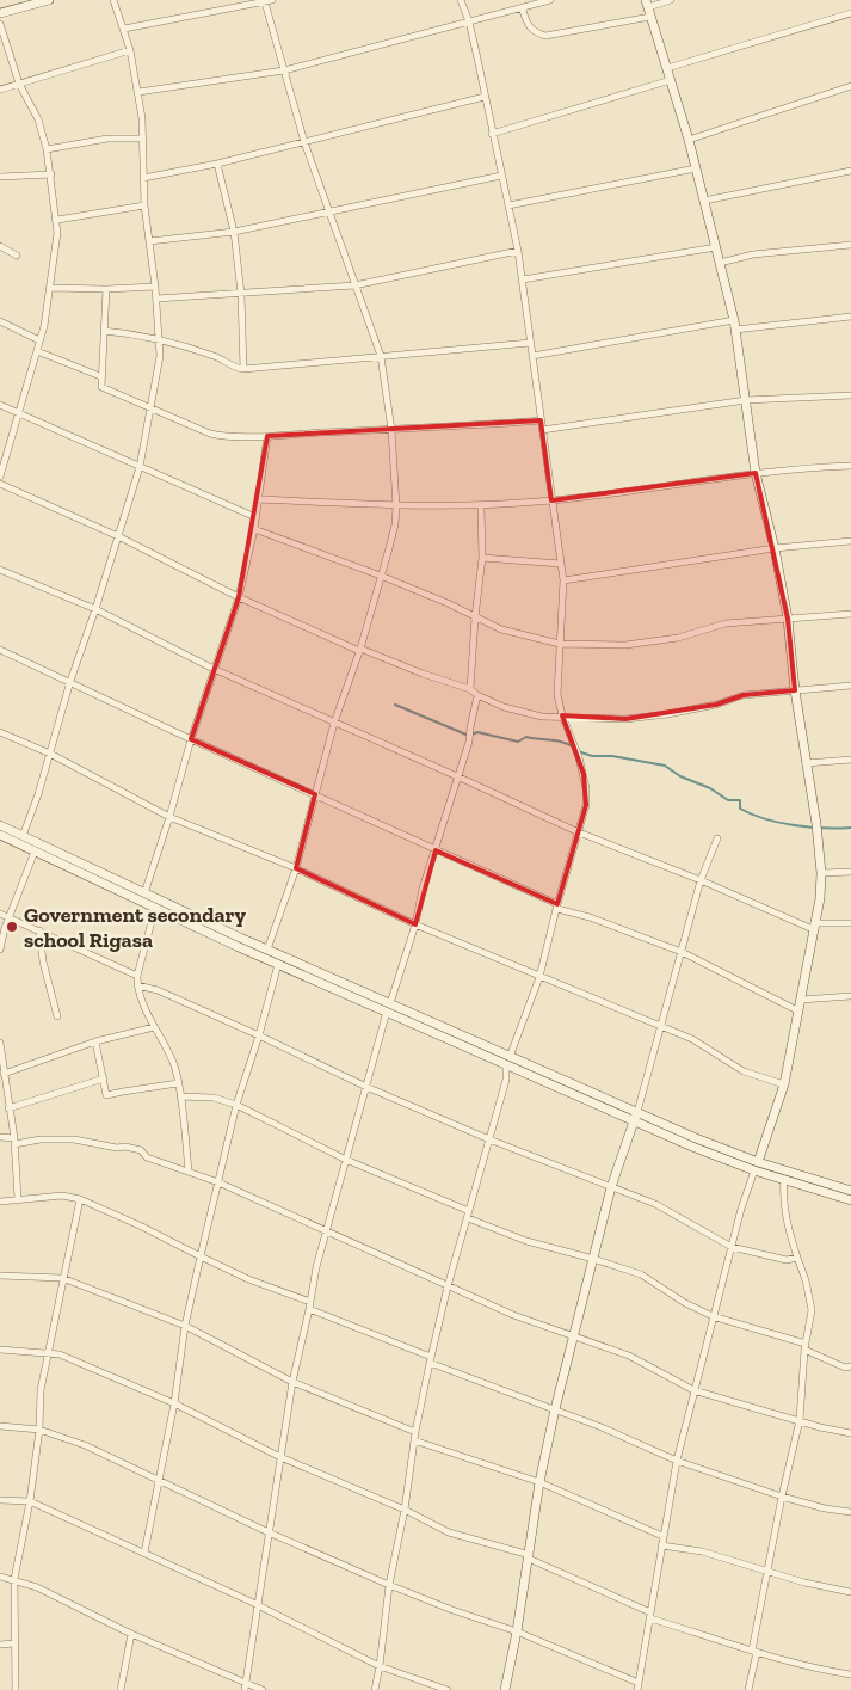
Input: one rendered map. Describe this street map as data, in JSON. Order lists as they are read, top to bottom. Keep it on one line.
{"places":["Government secondary school Rigasa"]}
